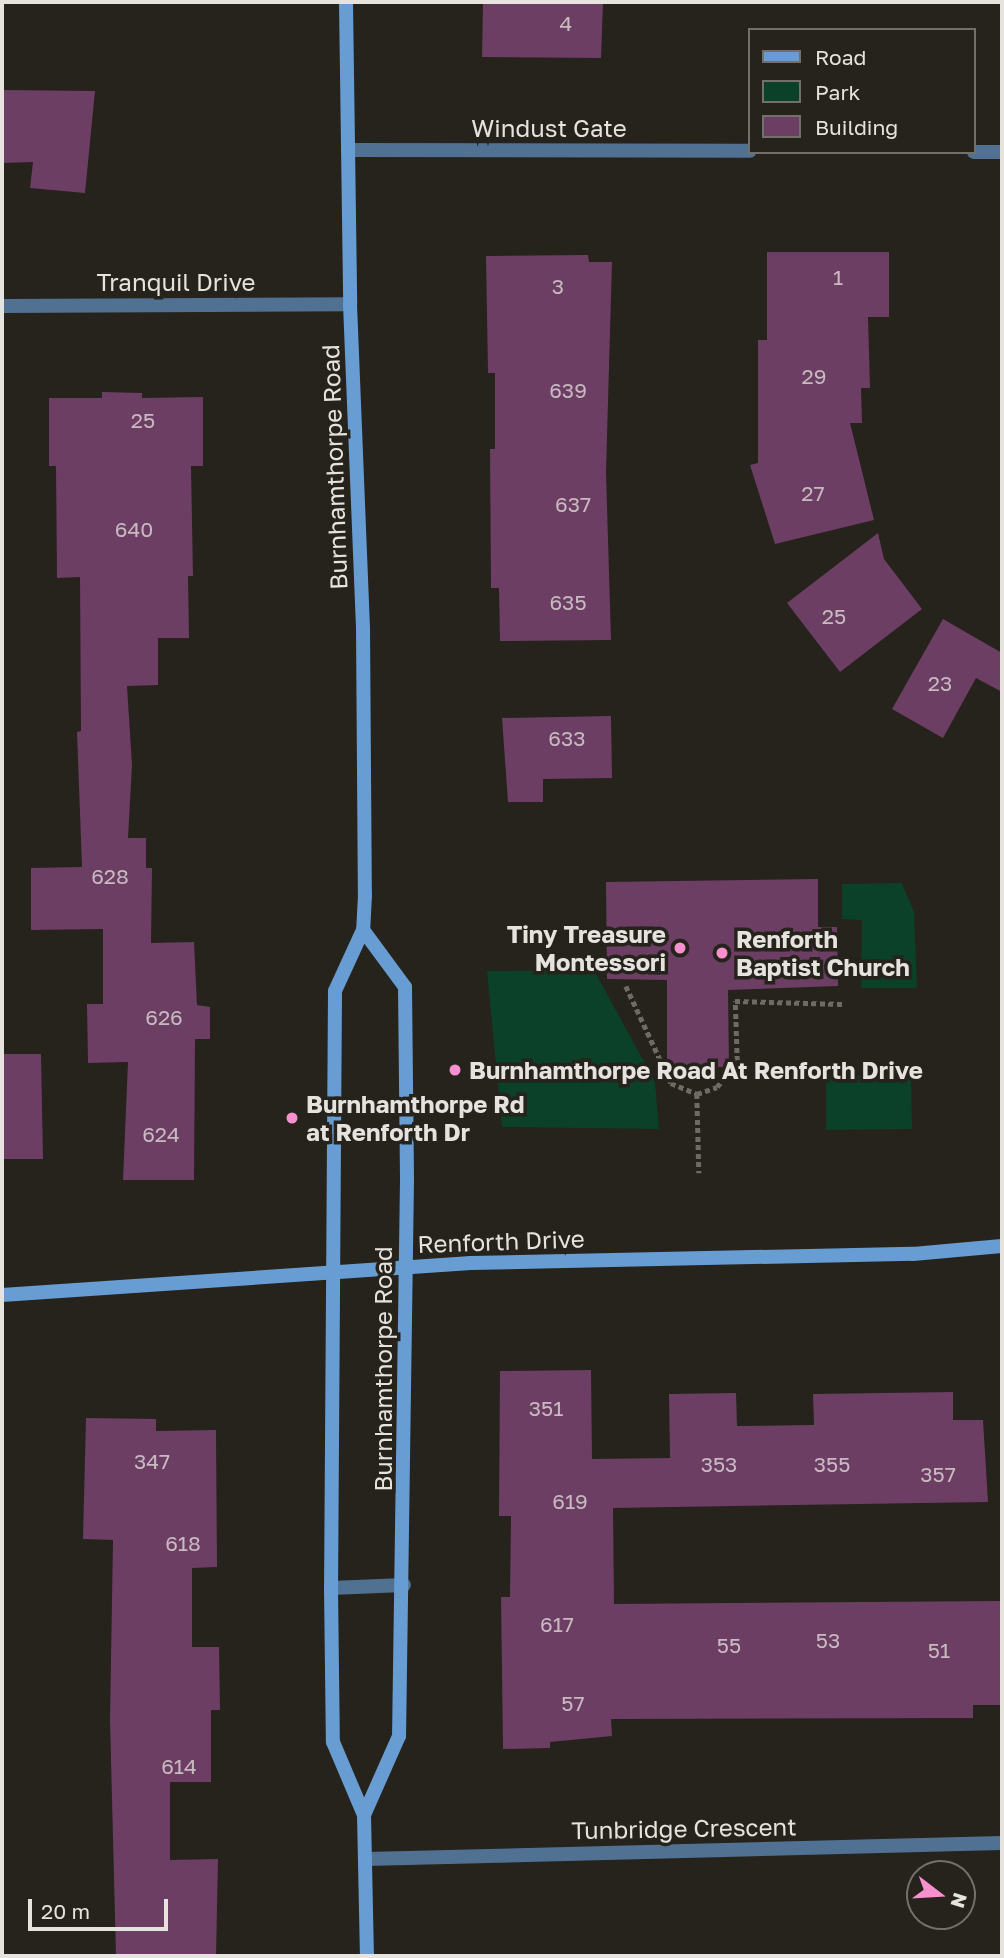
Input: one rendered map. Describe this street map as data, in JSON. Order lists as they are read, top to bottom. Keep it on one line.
{"streets":{"main road":["Burnhamthorpe Road","Renforth Drive"],"street":["Windust Gate","Tranquil Drive","Tunbridge Crescent"]},"crossings":[["Windust Gate","Burnhamthorpe Road"],["Tranquil Drive","Burnhamthorpe Road"],["Burnhamthorpe Road","Renforth Drive"],["Burnhamthorpe Road","Tunbridge Crescent"]],"places":["Tiny Treasure Montessori","Renforth Baptist Church","Burnhamthorpe Road At Renforth Drive","Burnhamthorpe Rd at Renforth Dr"],"house_numbers":["4","1","3","29","639","25","27","637","640","635","25","23","633","628","626","624","351","347","353","355","357","619","618","617","53","55","51","57","614"],"legend":["Road","Park","Building"],"scale_bar":"20 m","north":"right"}
